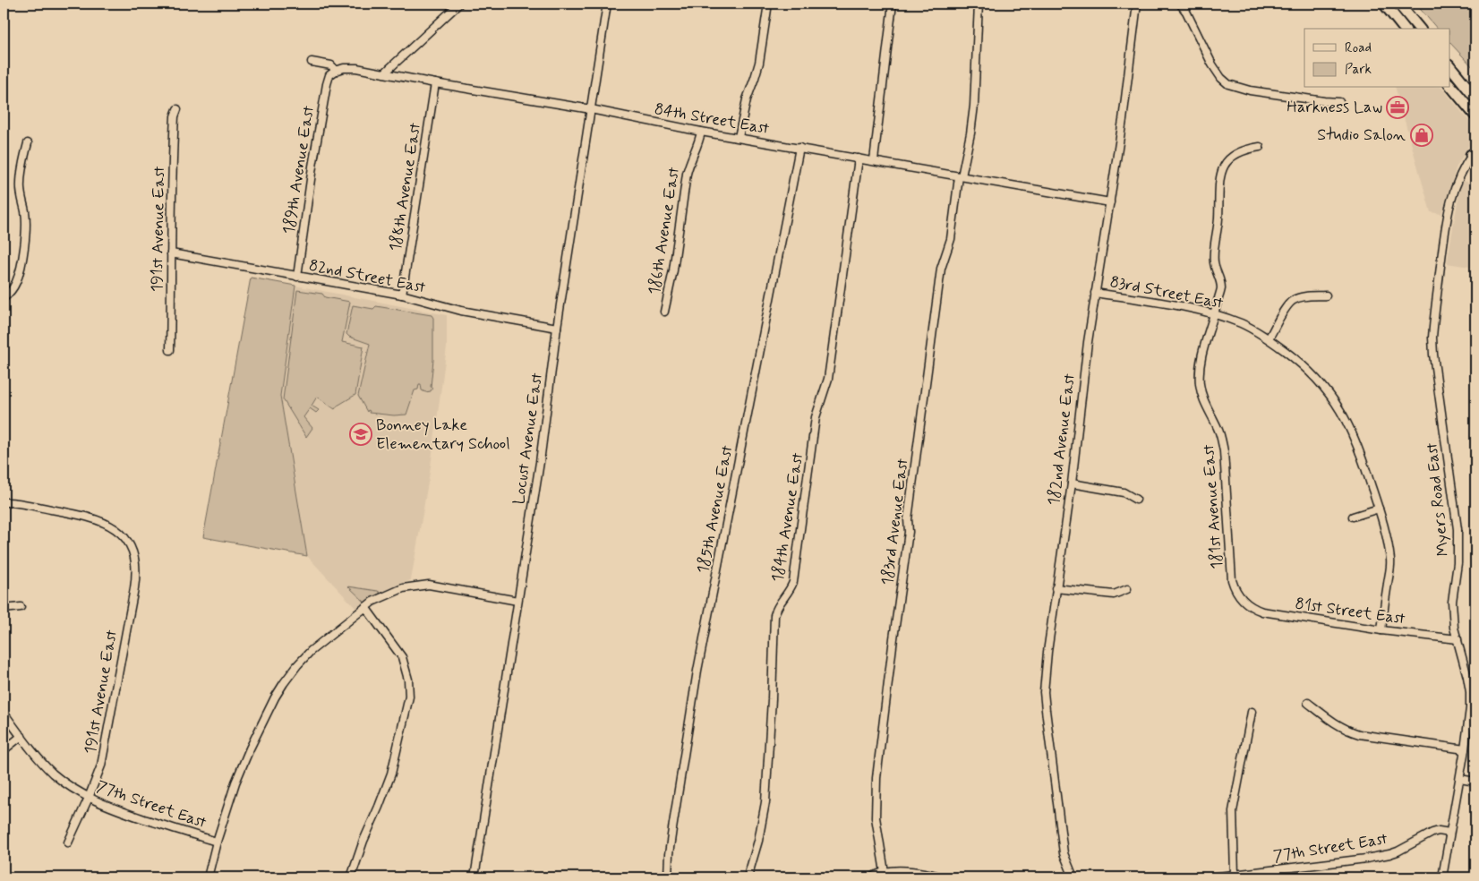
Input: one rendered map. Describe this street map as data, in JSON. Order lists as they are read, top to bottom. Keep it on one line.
{"streets":{"street":["84th Street East","189th Avenue East","188th Avenue East","191st Avenue East","186th Avenue East","82nd Street East","83rd Street East","Locust Avenue East","182nd Avenue East","Myers Road East","181st Avenue East","185th Avenue East","184th Avenue East","183rd Avenue East","81st Street East","77th Street East"]},"crossings":[["84th Street East","189th Avenue East"],["84th Street East","188th Avenue East"],["84th Street East","186th Avenue East"],["84th Street East","Locust Avenue East"],["84th Street East","182nd Avenue East"],["84th Street East","185th Avenue East"],["84th Street East","184th Avenue East"],["84th Street East","183rd Avenue East"],["189th Avenue East","82nd Street East"],["188th Avenue East","82nd Street East"],["191st Avenue East","82nd Street East"],["191st Avenue East","77th Street East"],["82nd Street East","Locust Avenue East"],["83rd Street East","182nd Avenue East"],["83rd Street East","181st Avenue East"],["83rd Street East","81st Street East"],["Myers Road East","81st Street East"],["Myers Road East","77th Street East"],["181st Avenue East","81st Street East"]],"places":{"office":["Harkness Law"],"shop":["Studio Salon"],"school or university":["Bonney Lake Elementary School"]},"legend":["Road","Park"]}
